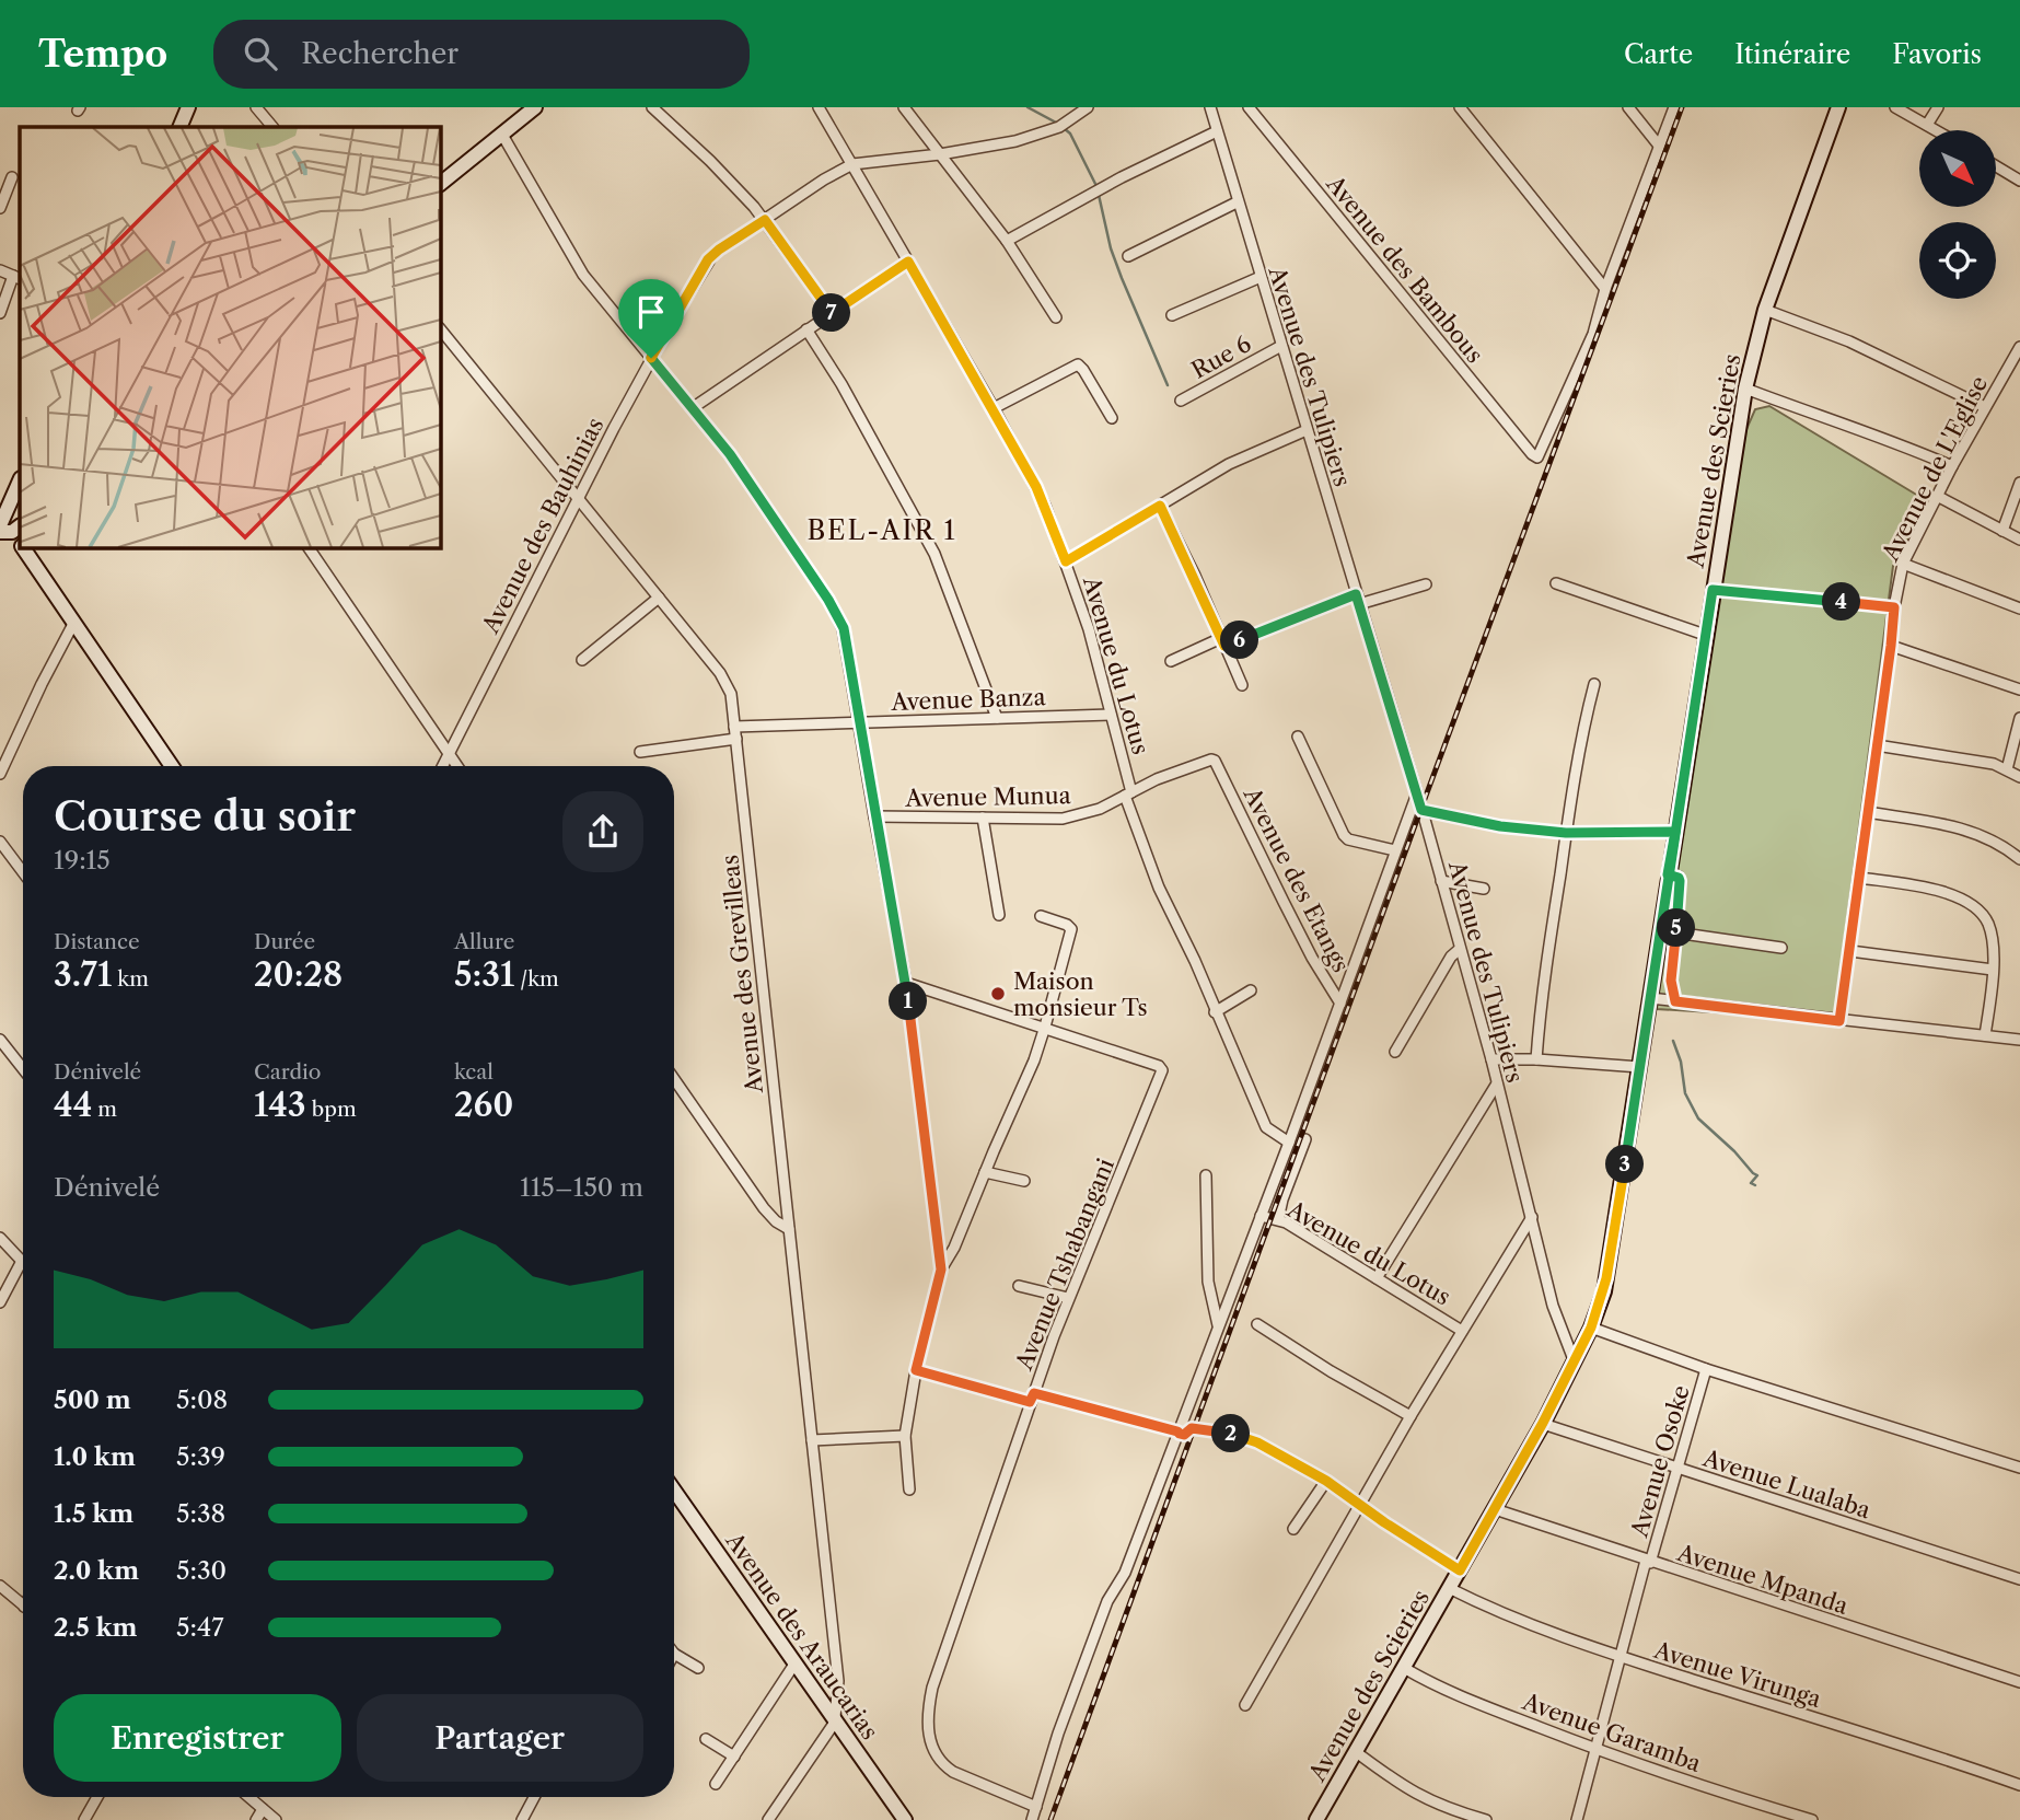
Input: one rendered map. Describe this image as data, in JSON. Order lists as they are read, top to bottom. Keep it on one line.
{"streets":{"street":["Avenue des Bambous","Rue 6","Avenue des Tulipiers","Avenue des Scieries","Avenue de L'Eglise","Avenue des Bauhinias","Avenue du Lotus","Avenue Banza","Avenue Munua","Avenue des Etangs","Avenue des Grevilleas","Avenue Tshabangani","Avenue Osoke","Avenue Lualaba","Avenue Mpanda","Avenue des Araucarias","Avenue Virunga","Avenue Garamba"]},"crossings":[["Rue 6","Avenue des Tulipiers"],["Avenue des Tulipiers","Avenue des Scieries"],["Avenue des Tulipiers","Avenue des Etangs"],["Avenue des Scieries","Avenue Lualaba"],["Avenue des Scieries","Avenue Mpanda"],["Avenue des Scieries","Avenue Virunga"],["Avenue des Scieries","Avenue Garamba"],["Avenue des Bauhinias","Avenue du Lotus"],["Avenue des Bauhinias","Avenue des Grevilleas"],["Avenue du Lotus","Avenue Banza"],["Avenue du Lotus","Avenue Munua"],["Avenue du Lotus","Avenue des Etangs"],["Avenue Banza","Avenue des Grevilleas"],["Avenue Munua","Avenue des Etangs"],["Avenue des Grevilleas","Avenue des Araucarias"],["Avenue Osoke","Avenue Lualaba"],["Avenue Osoke","Avenue Mpanda"],["Avenue Osoke","Avenue Virunga"],["Avenue Osoke","Avenue Garamba"]],"districts":["BEL-AIR 1"],"places":["Maison monsieur Ts"],"north":"bottom right","page":{"header":"Tempo","search":"Rechercher","nav":["Carte","Itinéraire","Favoris"],"pins":["7","4","6","5","1","3","2"],"heading":["Course du soir","19:15"],"stats":[["Distance","3.71 km"],["Durée","20:28"],["Allure","5:31 /km"],["Dénivelé","44 m"],["Cardio","143 bpm"],["kcal","260"]],"chart":["Dénivelé","115–150 m"],"list":[{"name":"500 m","note":"5:08"},{"name":"1.0 km","note":"5:39"},{"name":"1.5 km","note":"5:38"},{"name":"2.0 km","note":"5:30"},{"name":"2.5 km","note":"5:47"}],"buttons":["Enregistrer","Partager"]}}
